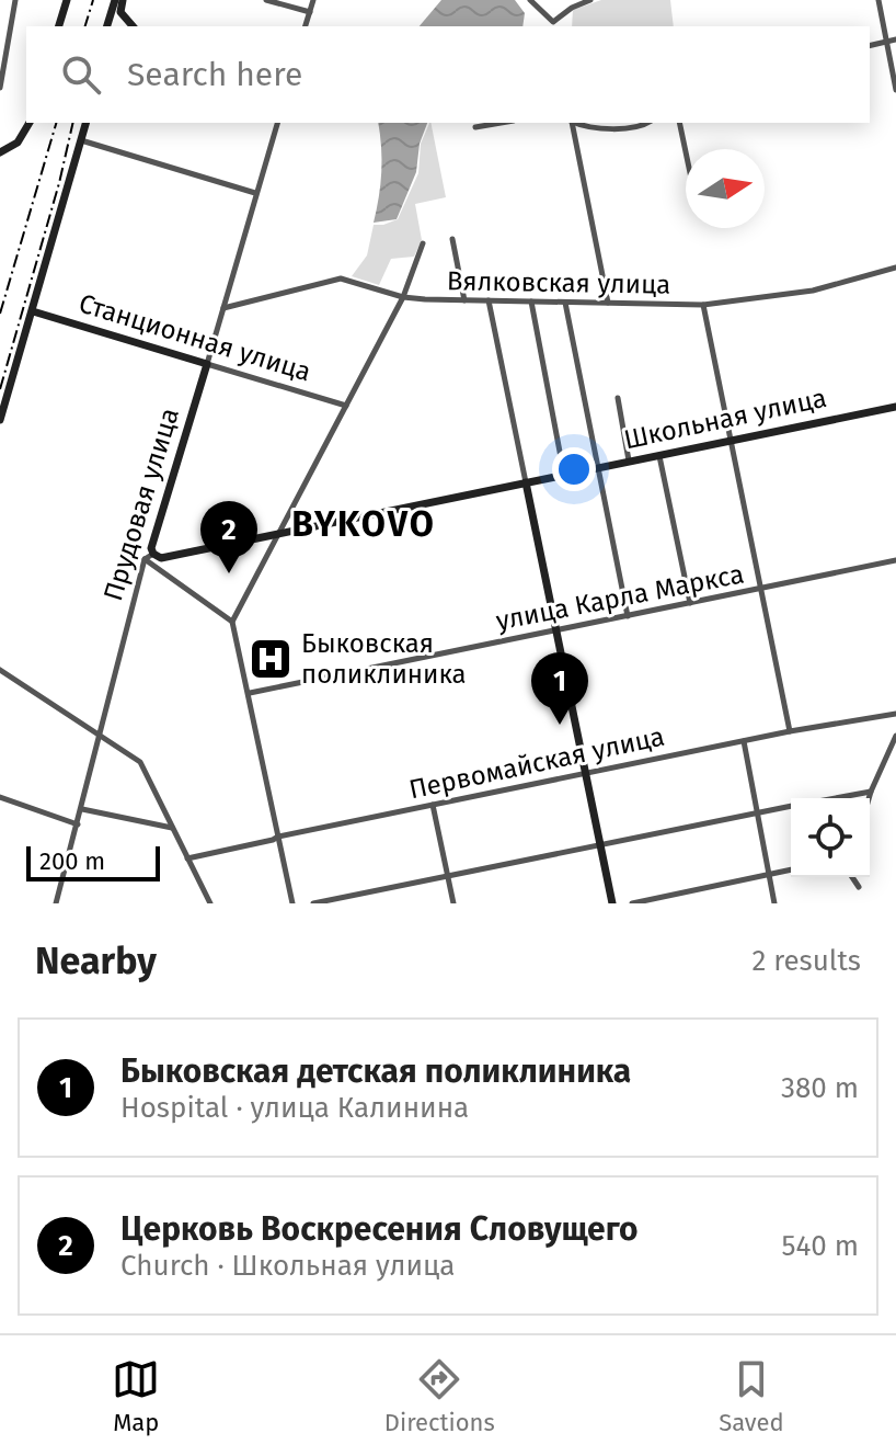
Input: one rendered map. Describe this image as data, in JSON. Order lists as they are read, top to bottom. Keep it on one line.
{"streets":{"main road":["Станционная улица","Школьная улица","Прудовая улица"],"street":["Вялковская улица","улица Карла Маркса","Первомайская улица"]},"crossings":[["Вялковская улица","Прудовая улица"],["Станционная улица","Прудовая улица"],["Школьная улица","Прудовая улица"]],"districts":["BYKOVO"],"places":{"hospital":["Быковская поликлиника"]},"scale_bar":"200 m","north":"right","page":{"search":"Search here","pins":["2","1"],"scale":"200 m","heading":["Nearby","2 results"],"list":[{"mark":"1","name":"Быковская детская поликлиника","note":"Hospital · улица Калинина","value":"380 m"},{"mark":"2","name":"Церковь Воскресения Словущего","note":"Church · Школьная улица","value":"540 m"}],"nav":["Map","Directions","Saved"]}}
